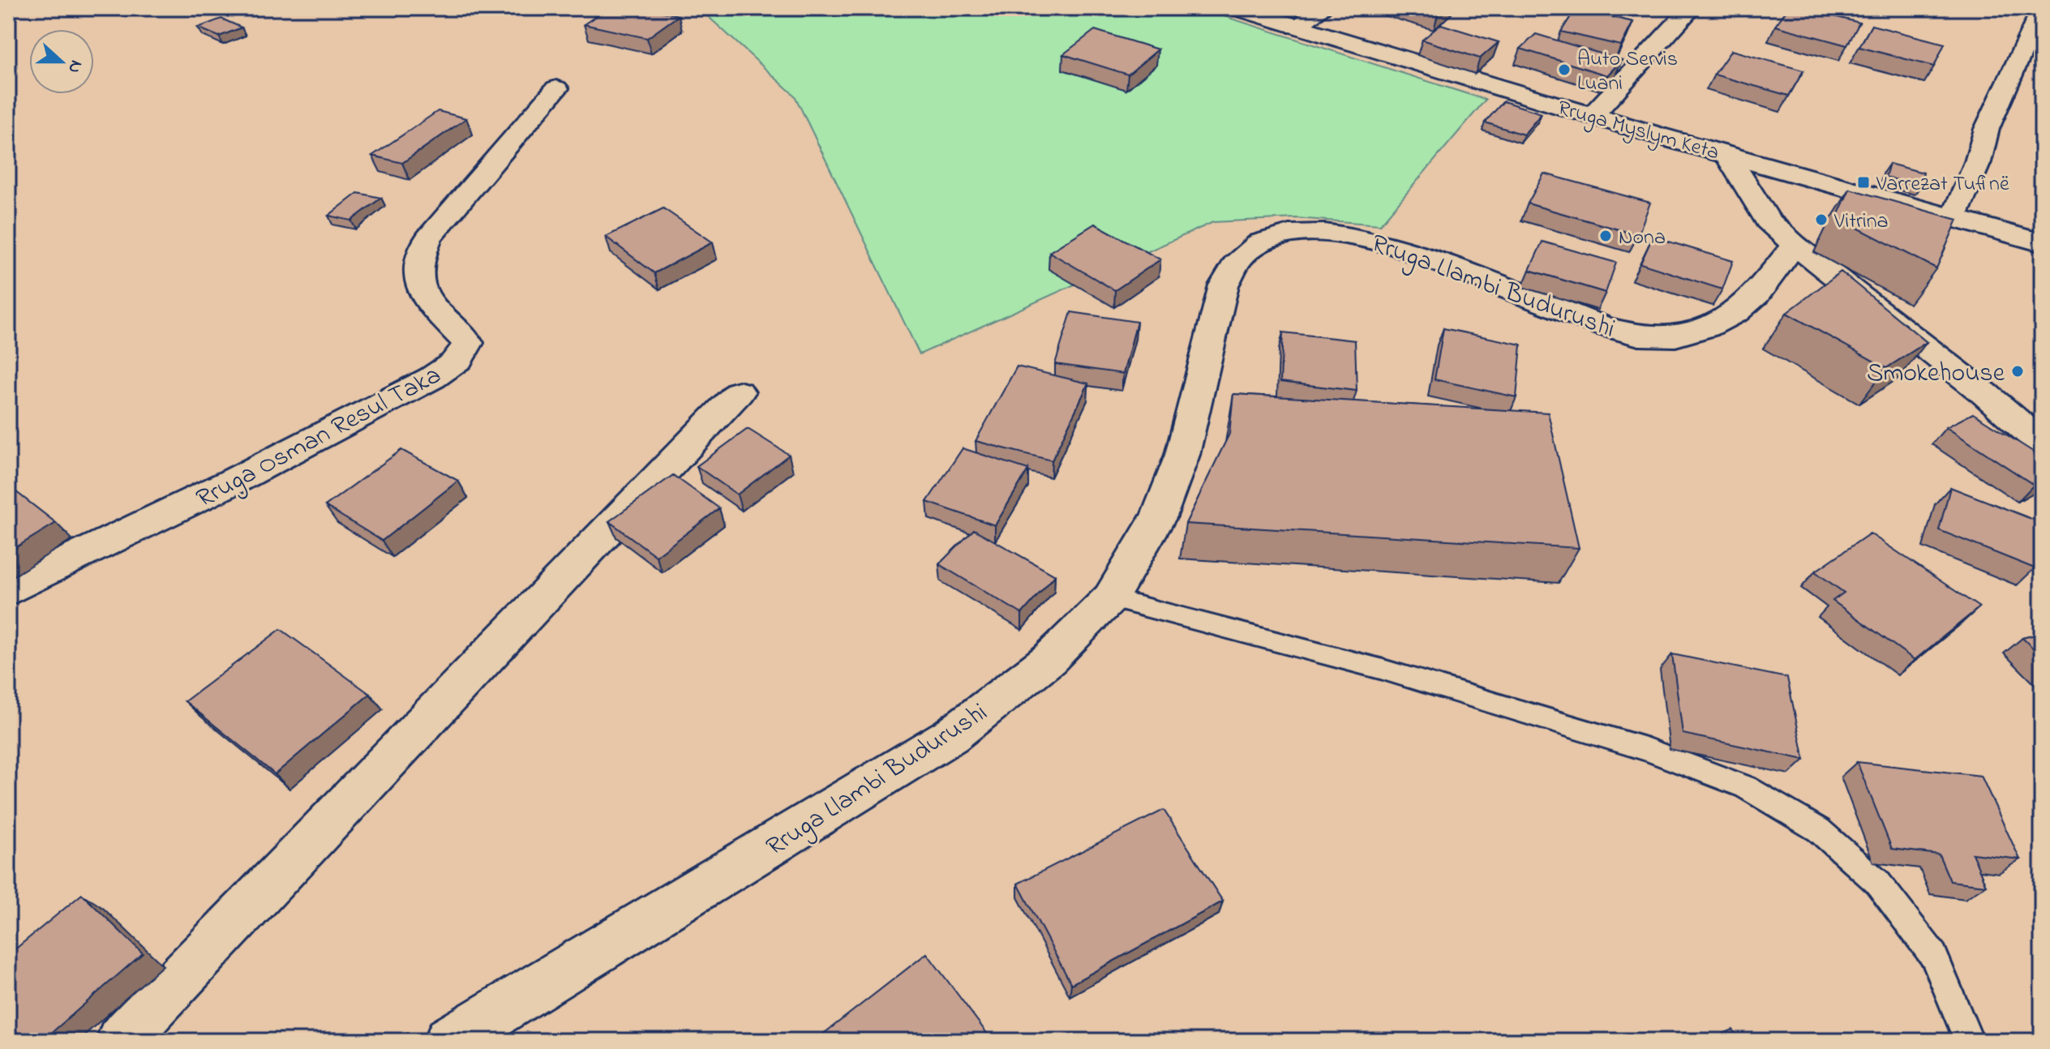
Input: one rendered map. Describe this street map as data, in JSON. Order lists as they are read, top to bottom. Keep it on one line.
{"streets":{"street":["Rruga Myslym Keta","Rruga Llambi Budurushi","Rruga Osman Resul Taka"]},"places":{"other":["Auto Servis Luani","Vitrina","Nona","Smokehouse"],"transit":["Varrezat Tufinë"]},"north":"right"}
